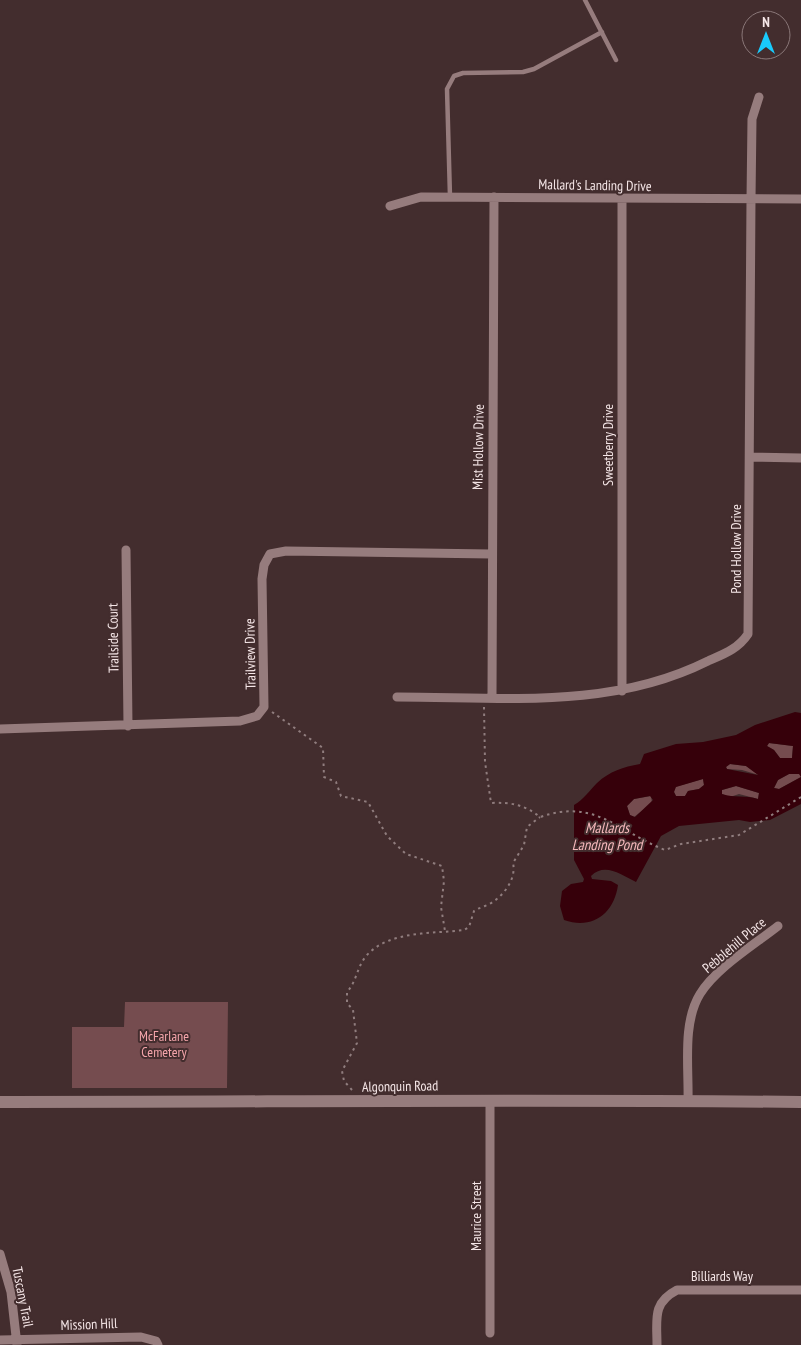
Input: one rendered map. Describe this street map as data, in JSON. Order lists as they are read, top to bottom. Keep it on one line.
{"streets":{"street":["Mallard's Landing Drive","Sweetberry Drive","Mist Hollow Drive","Pond Hollow Drive","Trailside Court","Trailview Drive","Pebblehill Place","Algonquin Road","Maurice Street","Billiards Way","Tuscany Trail","Mission Hill"]},"crossings":[["Mallard's Landing Drive","Sweetberry Drive"],["Mallard's Landing Drive","Mist Hollow Drive"],["Mallard's Landing Drive","Pond Hollow Drive"],["Sweetberry Drive","Pond Hollow Drive"],["Mist Hollow Drive","Pond Hollow Drive"],["Mist Hollow Drive","Trailview Drive"],["Trailside Court","Trailview Drive"],["Pebblehill Place","Algonquin Road"],["Algonquin Road","Maurice Street"],["Tuscany Trail","Mission Hill"]],"water":["Mallards Landing Pond"],"parks":["McFarlane Cemetery"],"north":"top"}
